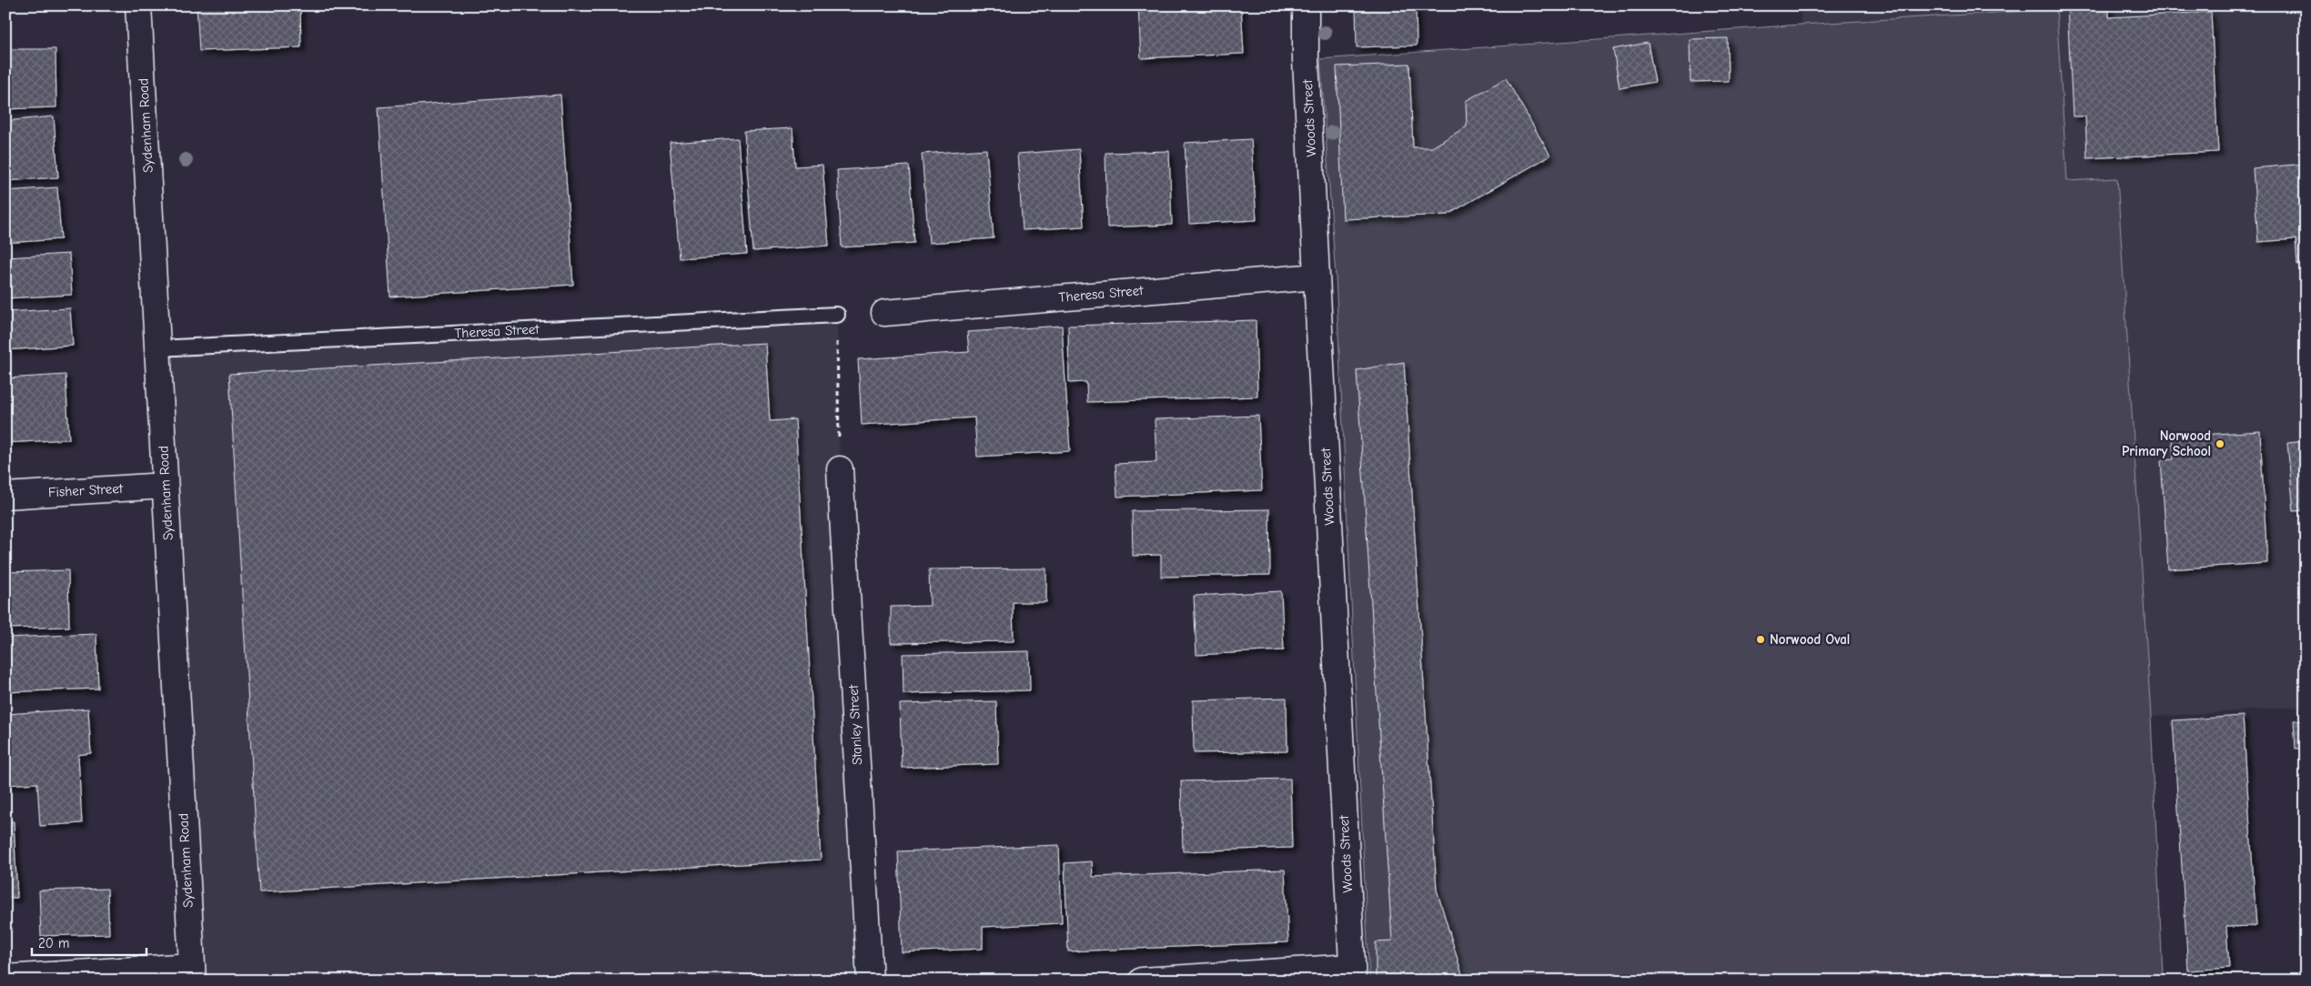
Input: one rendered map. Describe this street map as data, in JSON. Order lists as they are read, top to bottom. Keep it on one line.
{"streets":{"street":["Woods Street","Sydenham Road","Theresa Street","Fisher Street","Stanley Street"]},"crossings":[["Woods Street","Theresa Street"],["Sydenham Road","Theresa Street"],["Sydenham Road","Fisher Street"]],"places":["Norwood Primary School","Norwood Oval"],"scale_bar":"20 m"}
